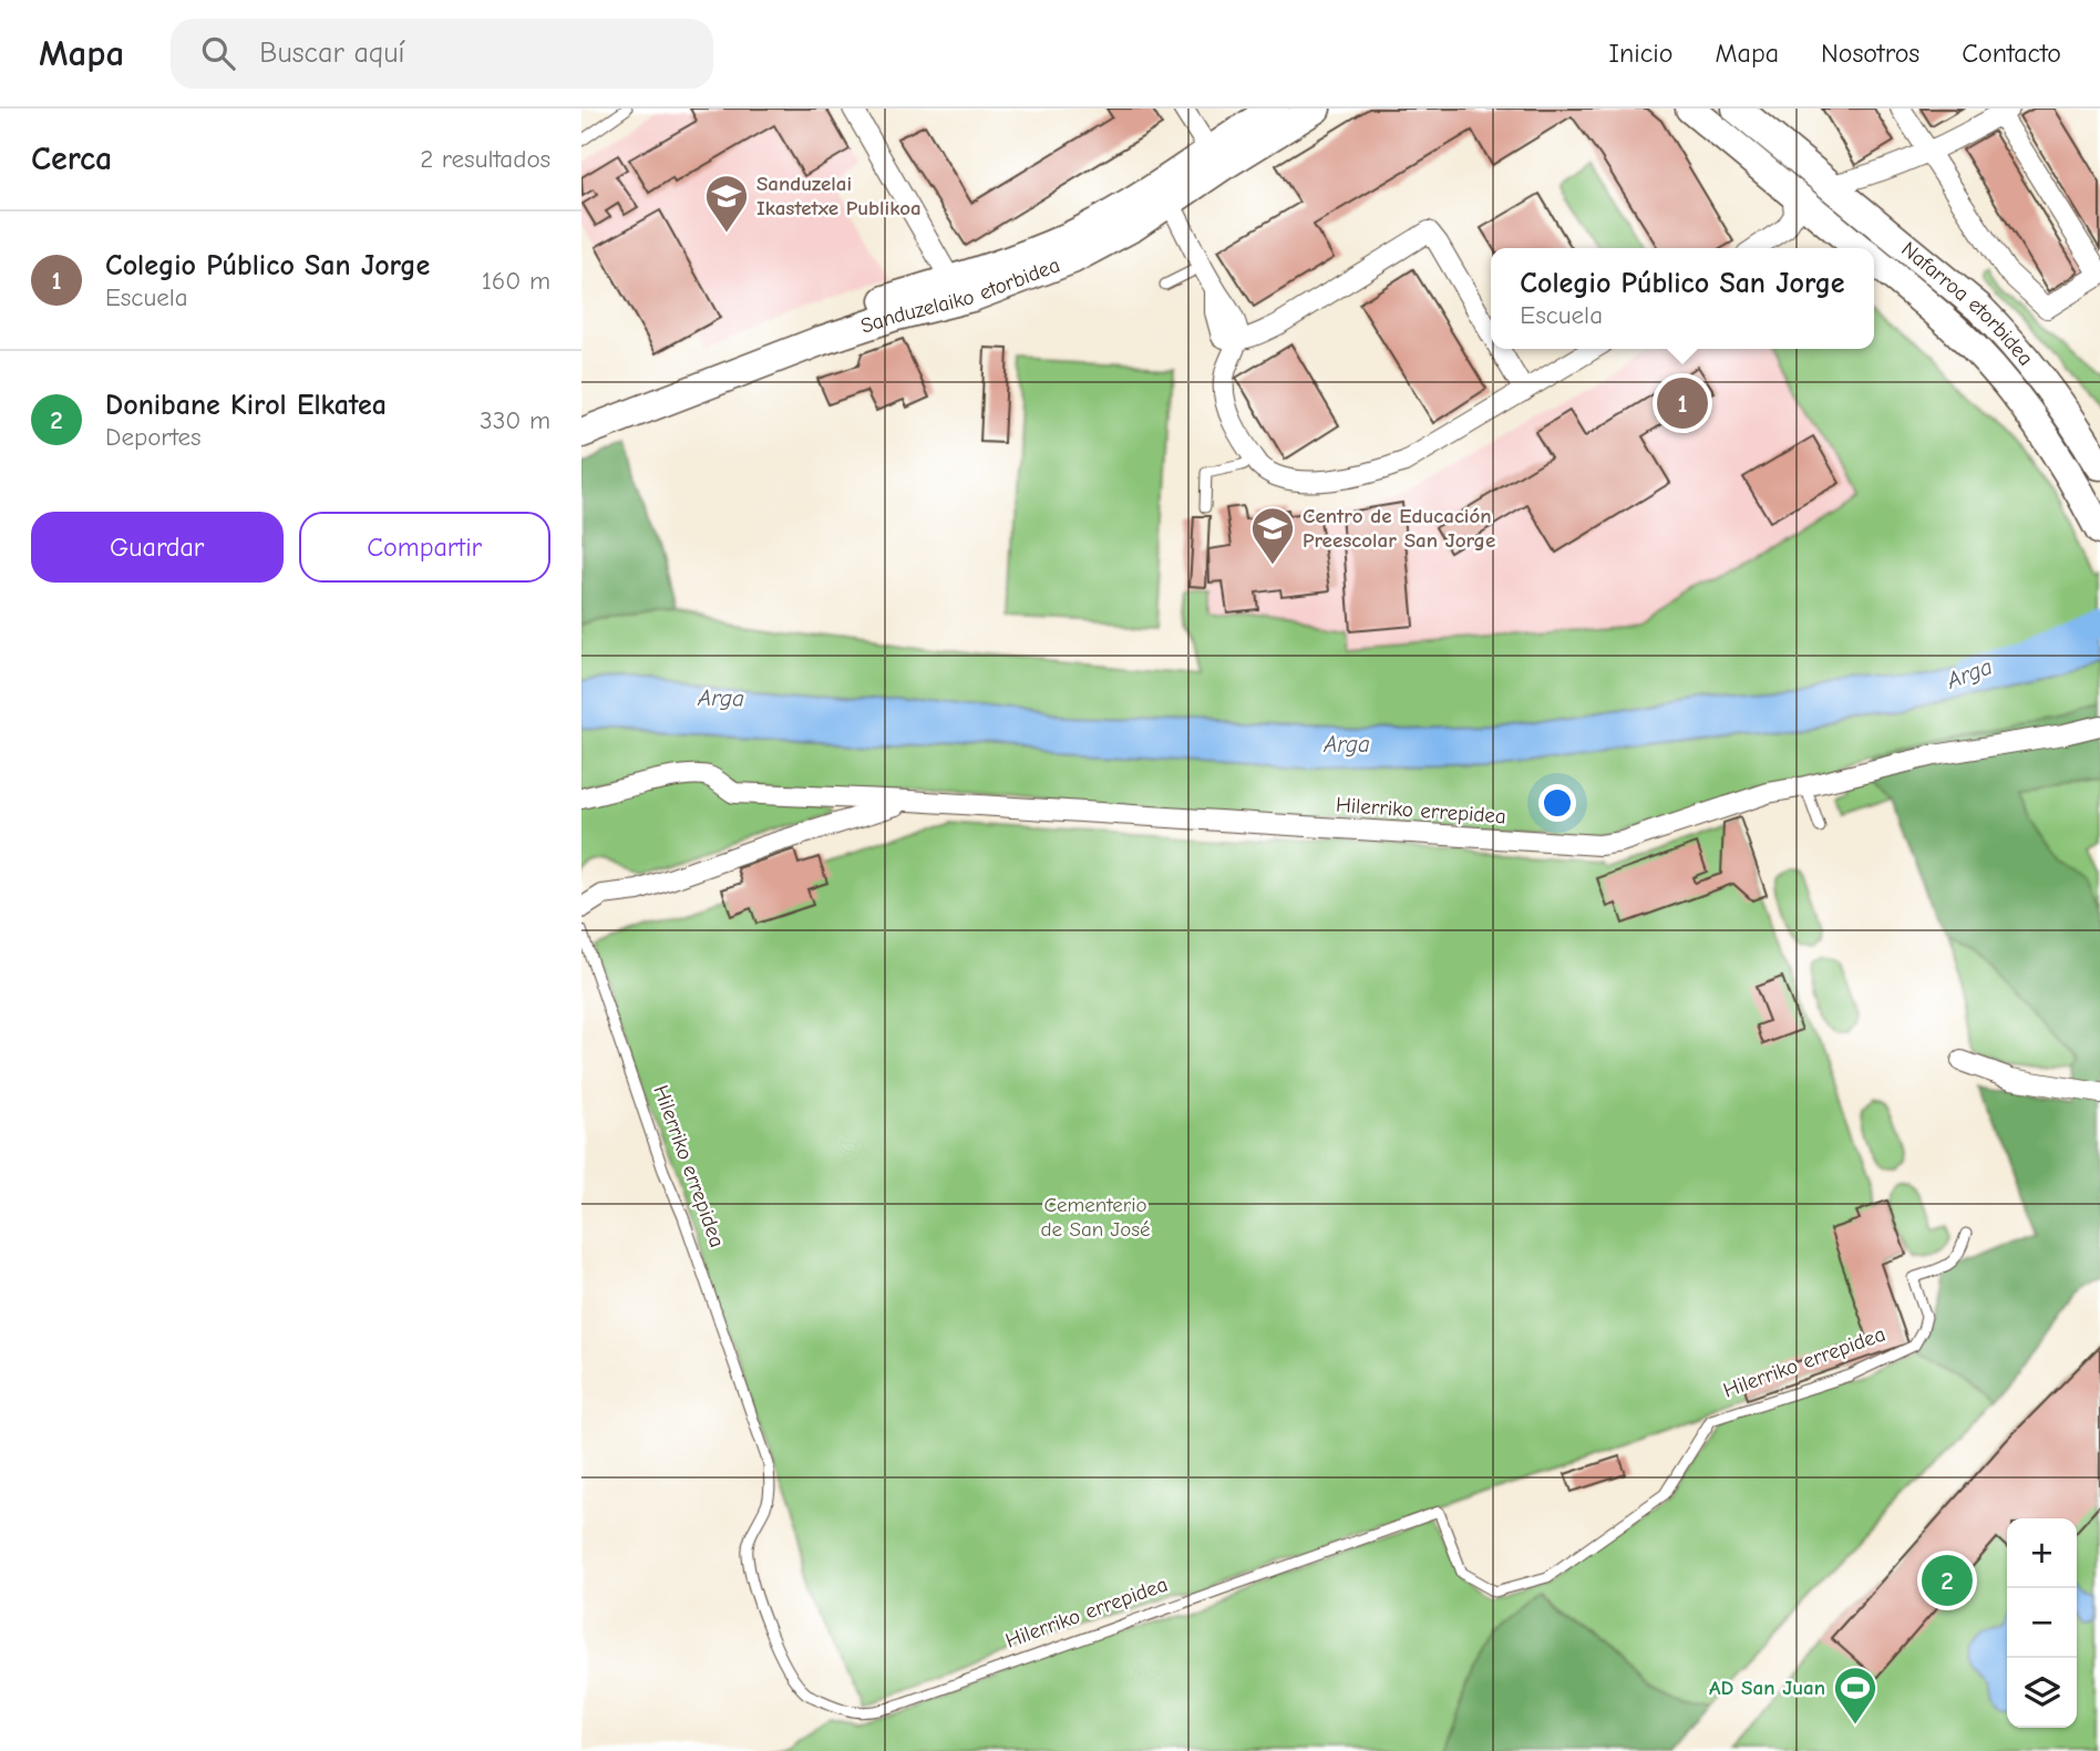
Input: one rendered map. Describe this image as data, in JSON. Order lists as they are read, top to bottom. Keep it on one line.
{"streets":{"main road":["Sanduzelaiko etorbidea","Nafarroa etorbidea"],"street":["Hilerriko errepidea"]},"water":["Arga"],"parks":["Cementerio de San José"],"places":{"school or university":["Sanduzelai Ikastetxe Publikoa","Centro de Educación Preescolar San Jorge"],"sports":["AD San Juan"]},"page":{"header":"Mapa","search":"Buscar aquí","nav":["Inicio","Mapa","Nosotros","Contacto"],"heading":["Cerca","2 resultados"],"list":[{"mark":"1","name":"Colegio Público San Jorge","note":"Escuela","value":"160 m"},{"mark":"2","name":"Donibane Kirol Elkatea","note":"Deportes","value":"330 m"}],"popup":["Colegio Público San Jorge","Escuela"],"pins":["1","2"],"buttons":["Guardar","Compartir"],"map_buttons":["+","−"]}}
